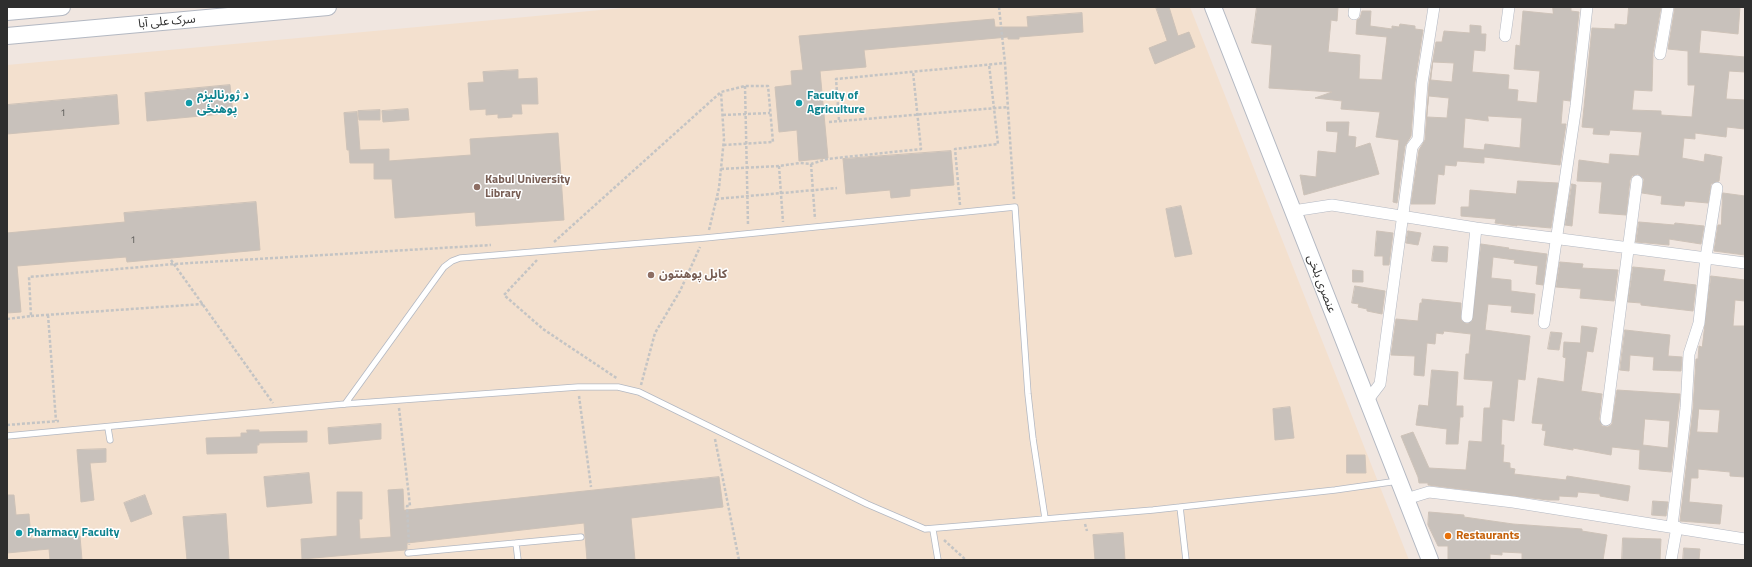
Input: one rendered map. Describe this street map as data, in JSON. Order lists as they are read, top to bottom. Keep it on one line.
{"streets":{"street":["سرک علی آبا","عنصری بلخی"]},"places":["د ژورنالیزم پوهنحٔی","Faculty of Agriculture","Kabul University Library","کابل پوهنتون","Pharmacy Faculty","Restaurants"],"house_numbers":["1","1"]}
